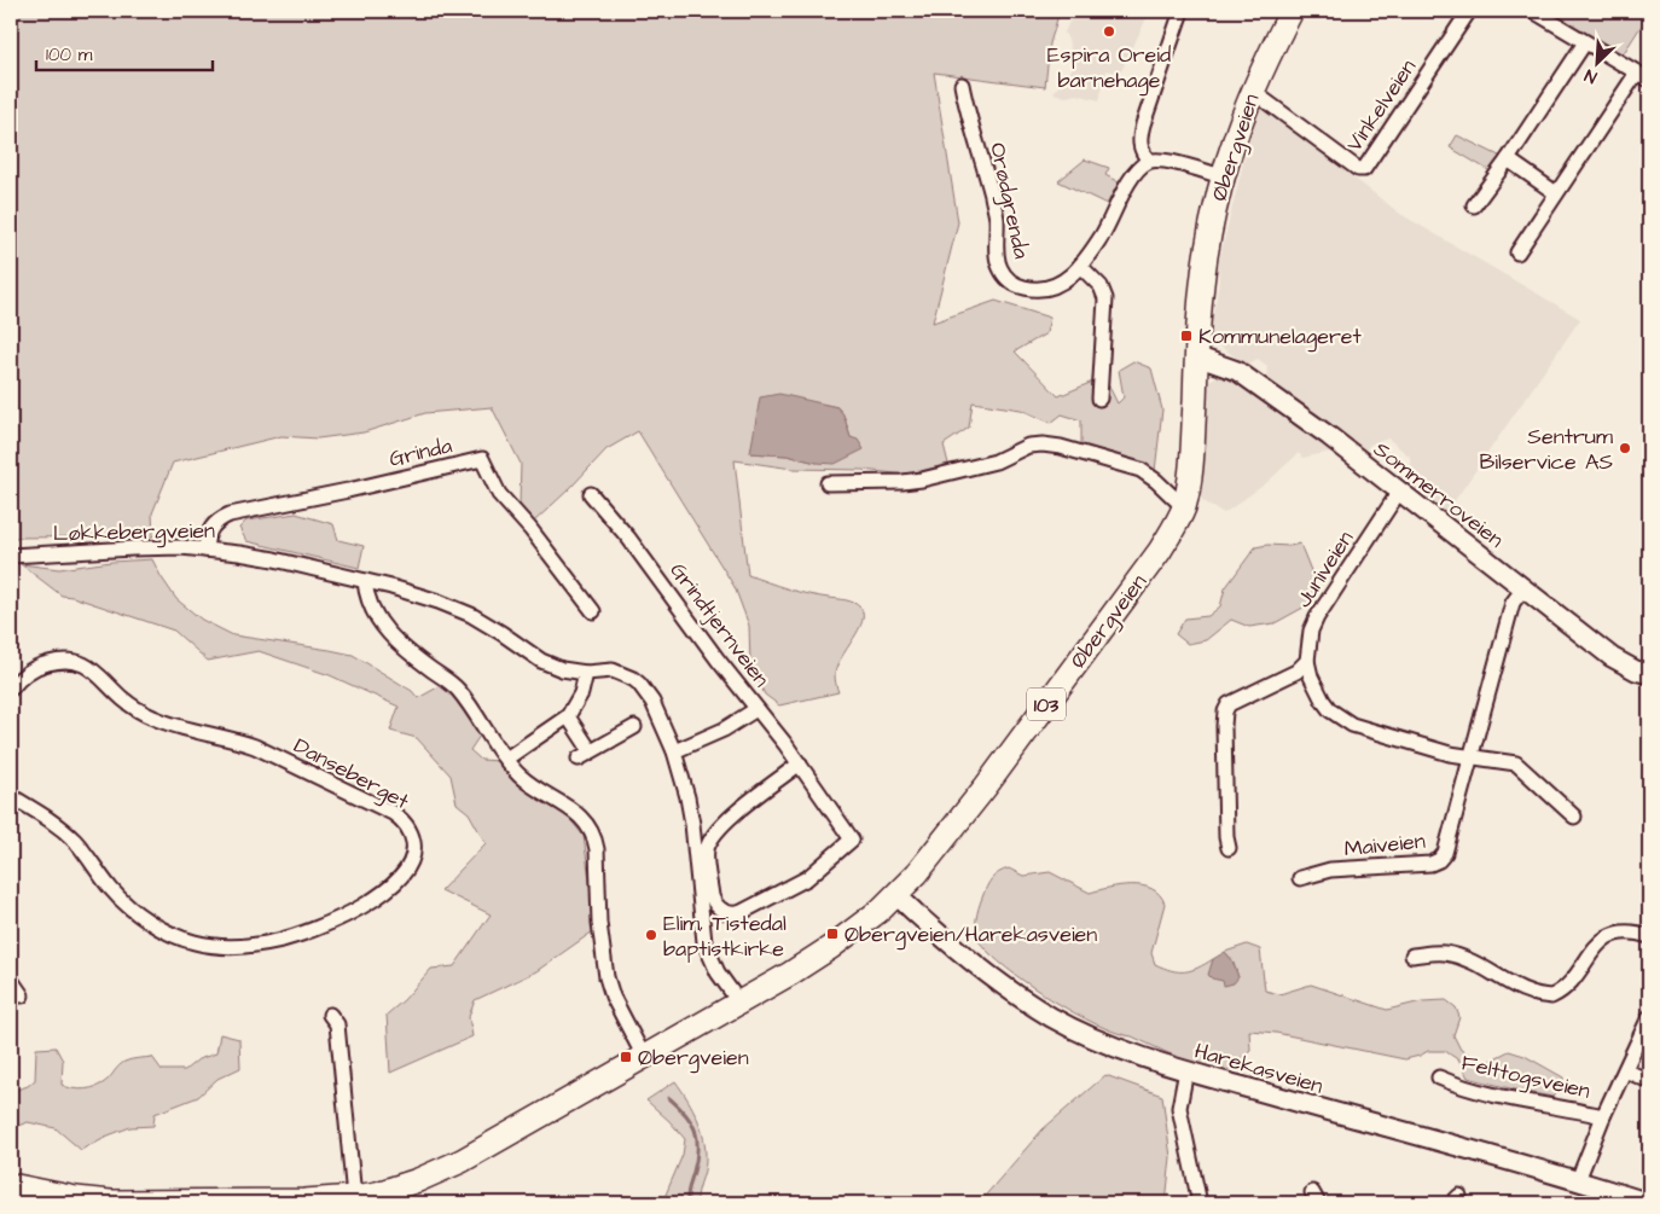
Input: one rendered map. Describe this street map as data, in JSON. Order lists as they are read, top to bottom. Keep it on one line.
{"streets":{"main road":["Øbergveien","103"],"street":["Vinkelveien","Orødgrenda","Grinda","Sommerroveien","Løkkebergveien","Juniveien","Grindtjernveien","Danseberget","Maiveien","Harekasveien","Felttogsveien"]},"crossings":[["Vinkelveien","Øbergveien"],["Øbergveien","Sommerroveien"],["Øbergveien","Løkkebergveien"],["Øbergveien","Harekasveien"],["Grinda","Løkkebergveien"],["Sommerroveien","Juniveien"],["Sommerroveien","Maiveien"],["Løkkebergveien","Grindtjernveien"],["Harekasveien","Felttogsveien"]],"places":{"other":["Espira Oreid barnehage","Sentrum Bilservice AS","Elim, Tistedal baptistkirke"],"transit":["Kommunelageret","Øbergveien/Harekasveien","Øbergveien"]},"scale_bar":"100 m","north":"bottom left"}
